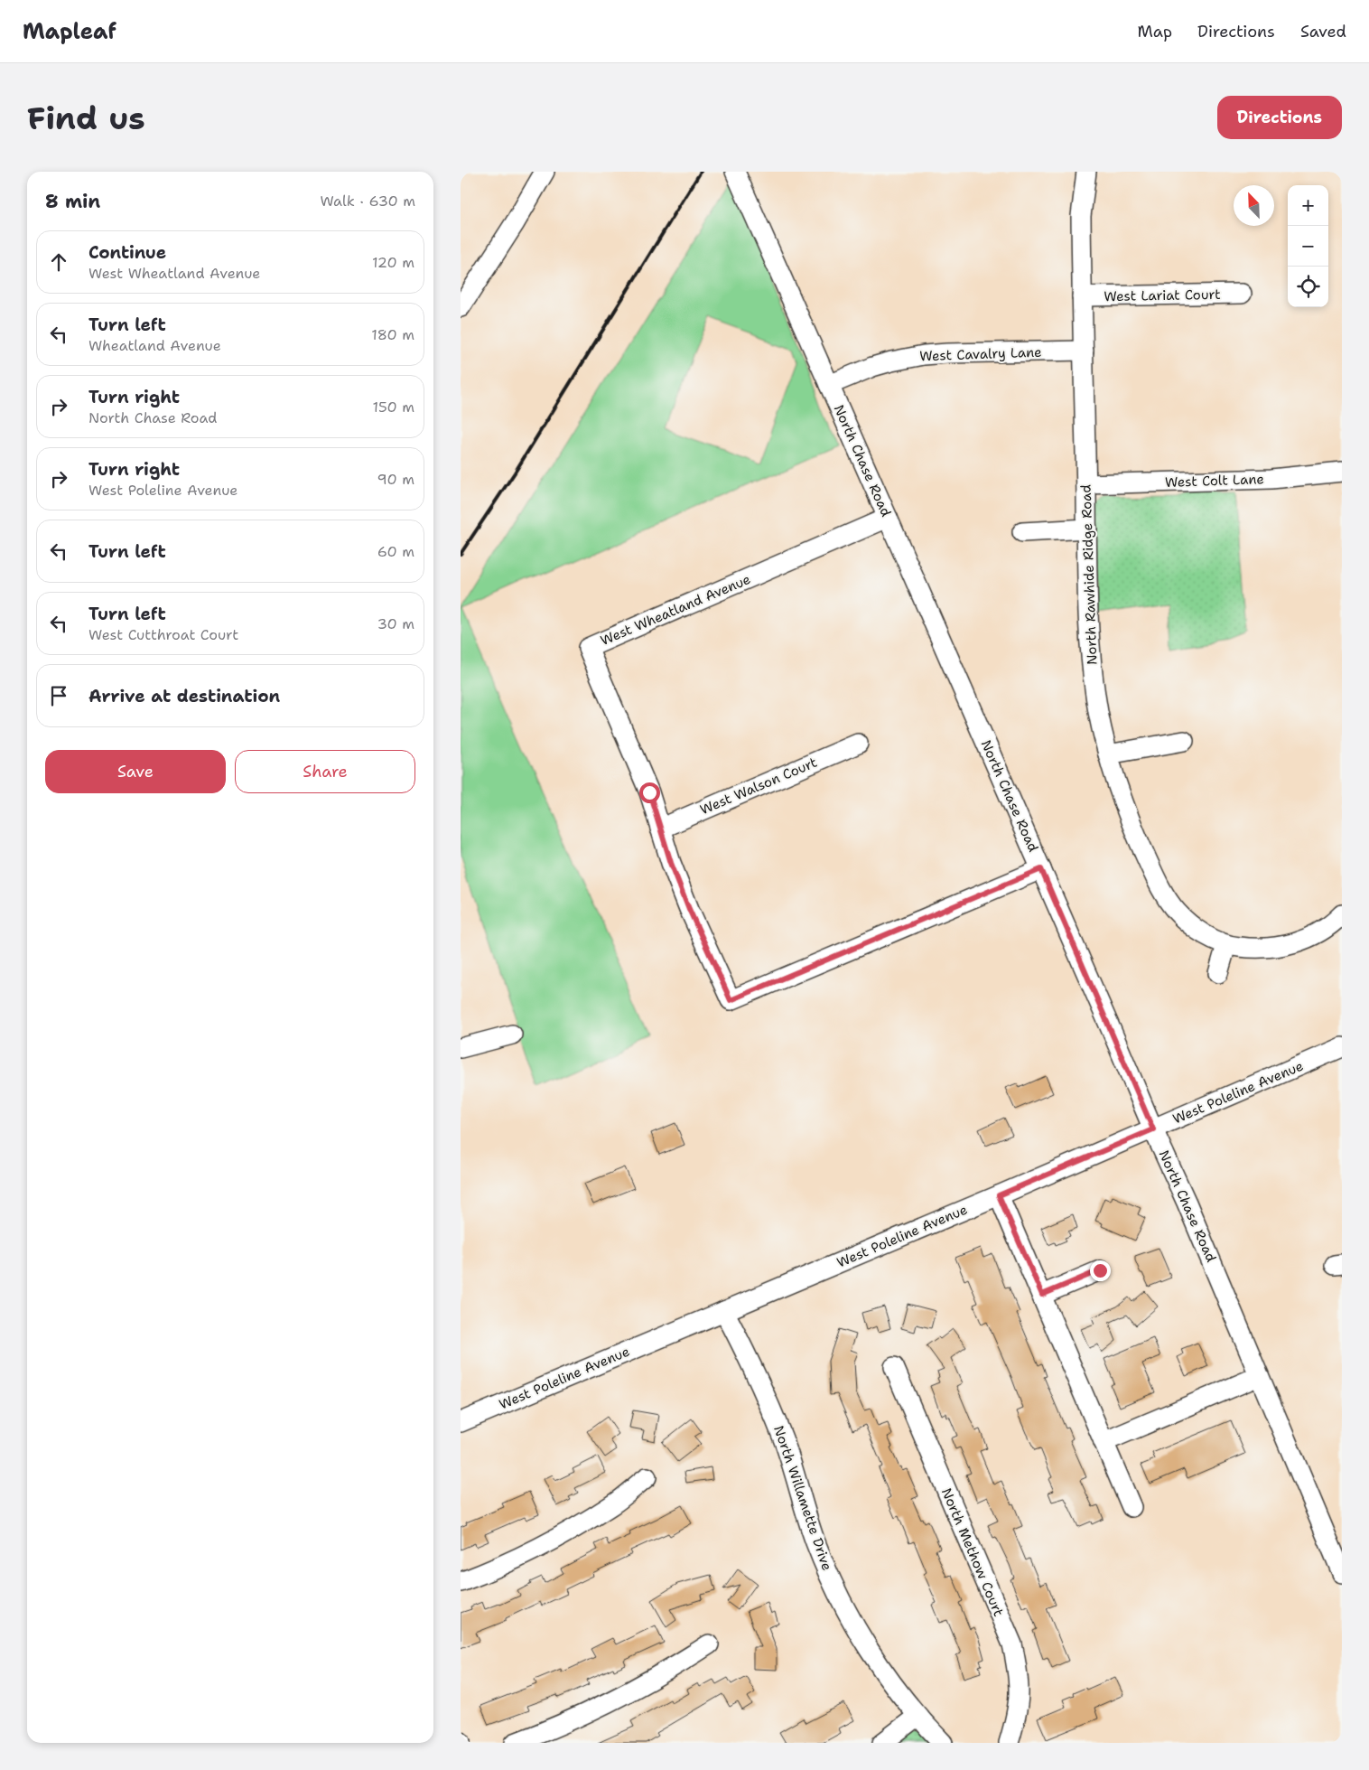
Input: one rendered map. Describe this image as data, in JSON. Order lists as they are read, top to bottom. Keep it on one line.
{"streets":{"street":["West Lariat Court","West Cavalry Lane","North Chase Road","West Colt Lane","North Rawhide Ridge Road","West Wheatland Avenue","West Walson Court","West Poleline Avenue","North Willamette Drive","North Methow Court"]},"crossings":[["West Lariat Court","North Rawhide Ridge Road"],["West Cavalry Lane","North Chase Road"],["West Cavalry Lane","North Rawhide Ridge Road"],["North Chase Road","West Wheatland Avenue"],["North Chase Road","West Poleline Avenue"],["West Colt Lane","North Rawhide Ridge Road"],["West Wheatland Avenue","West Walson Court"],["West Poleline Avenue","North Willamette Drive"]],"north":"top left","page":{"header":"Mapleaf","nav":["Map","Directions","Saved"],"buttons":["Directions",["Save","Share"]],"title":"Find us","heading":["8 min","Walk · 630 m"],"map_buttons":["+","−"],"list":[["Continue","West Wheatland Avenue","120 m"],["Turn left","Wheatland Avenue","180 m"],["Turn right","North Chase Road","150 m"],["Turn right","West Poleline Avenue","90 m"],["Turn left","60 m"],["Turn left","West Cutthroat Court","30 m"],"Arrive at destination"]}}
